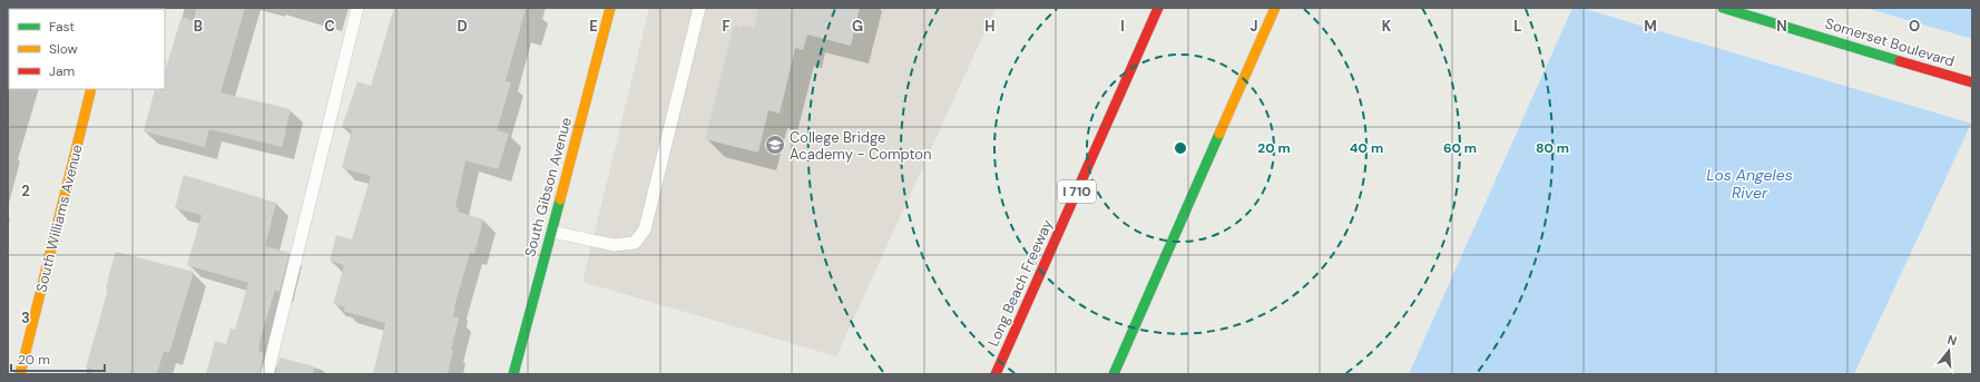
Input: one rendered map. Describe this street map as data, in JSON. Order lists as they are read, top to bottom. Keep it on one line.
{"streets":{"main road":["Somerset Boulevard","South Gibson Avenue","I 710","South Williams Avenue","Long Beach Freeway"]},"water":["Los Angeles River"],"places":{"school or university":["College Bridge Academy - Compton"]},"legend":["Fast","Slow","Jam"],"scale_bar":"20 m","north":"top","grid":{"columns":["B","C","D","E","F","G","H","I","J","K","L","M","N","O"],"rows":["2","3"]},"rings":["20 m","40 m","60 m","80 m"]}
